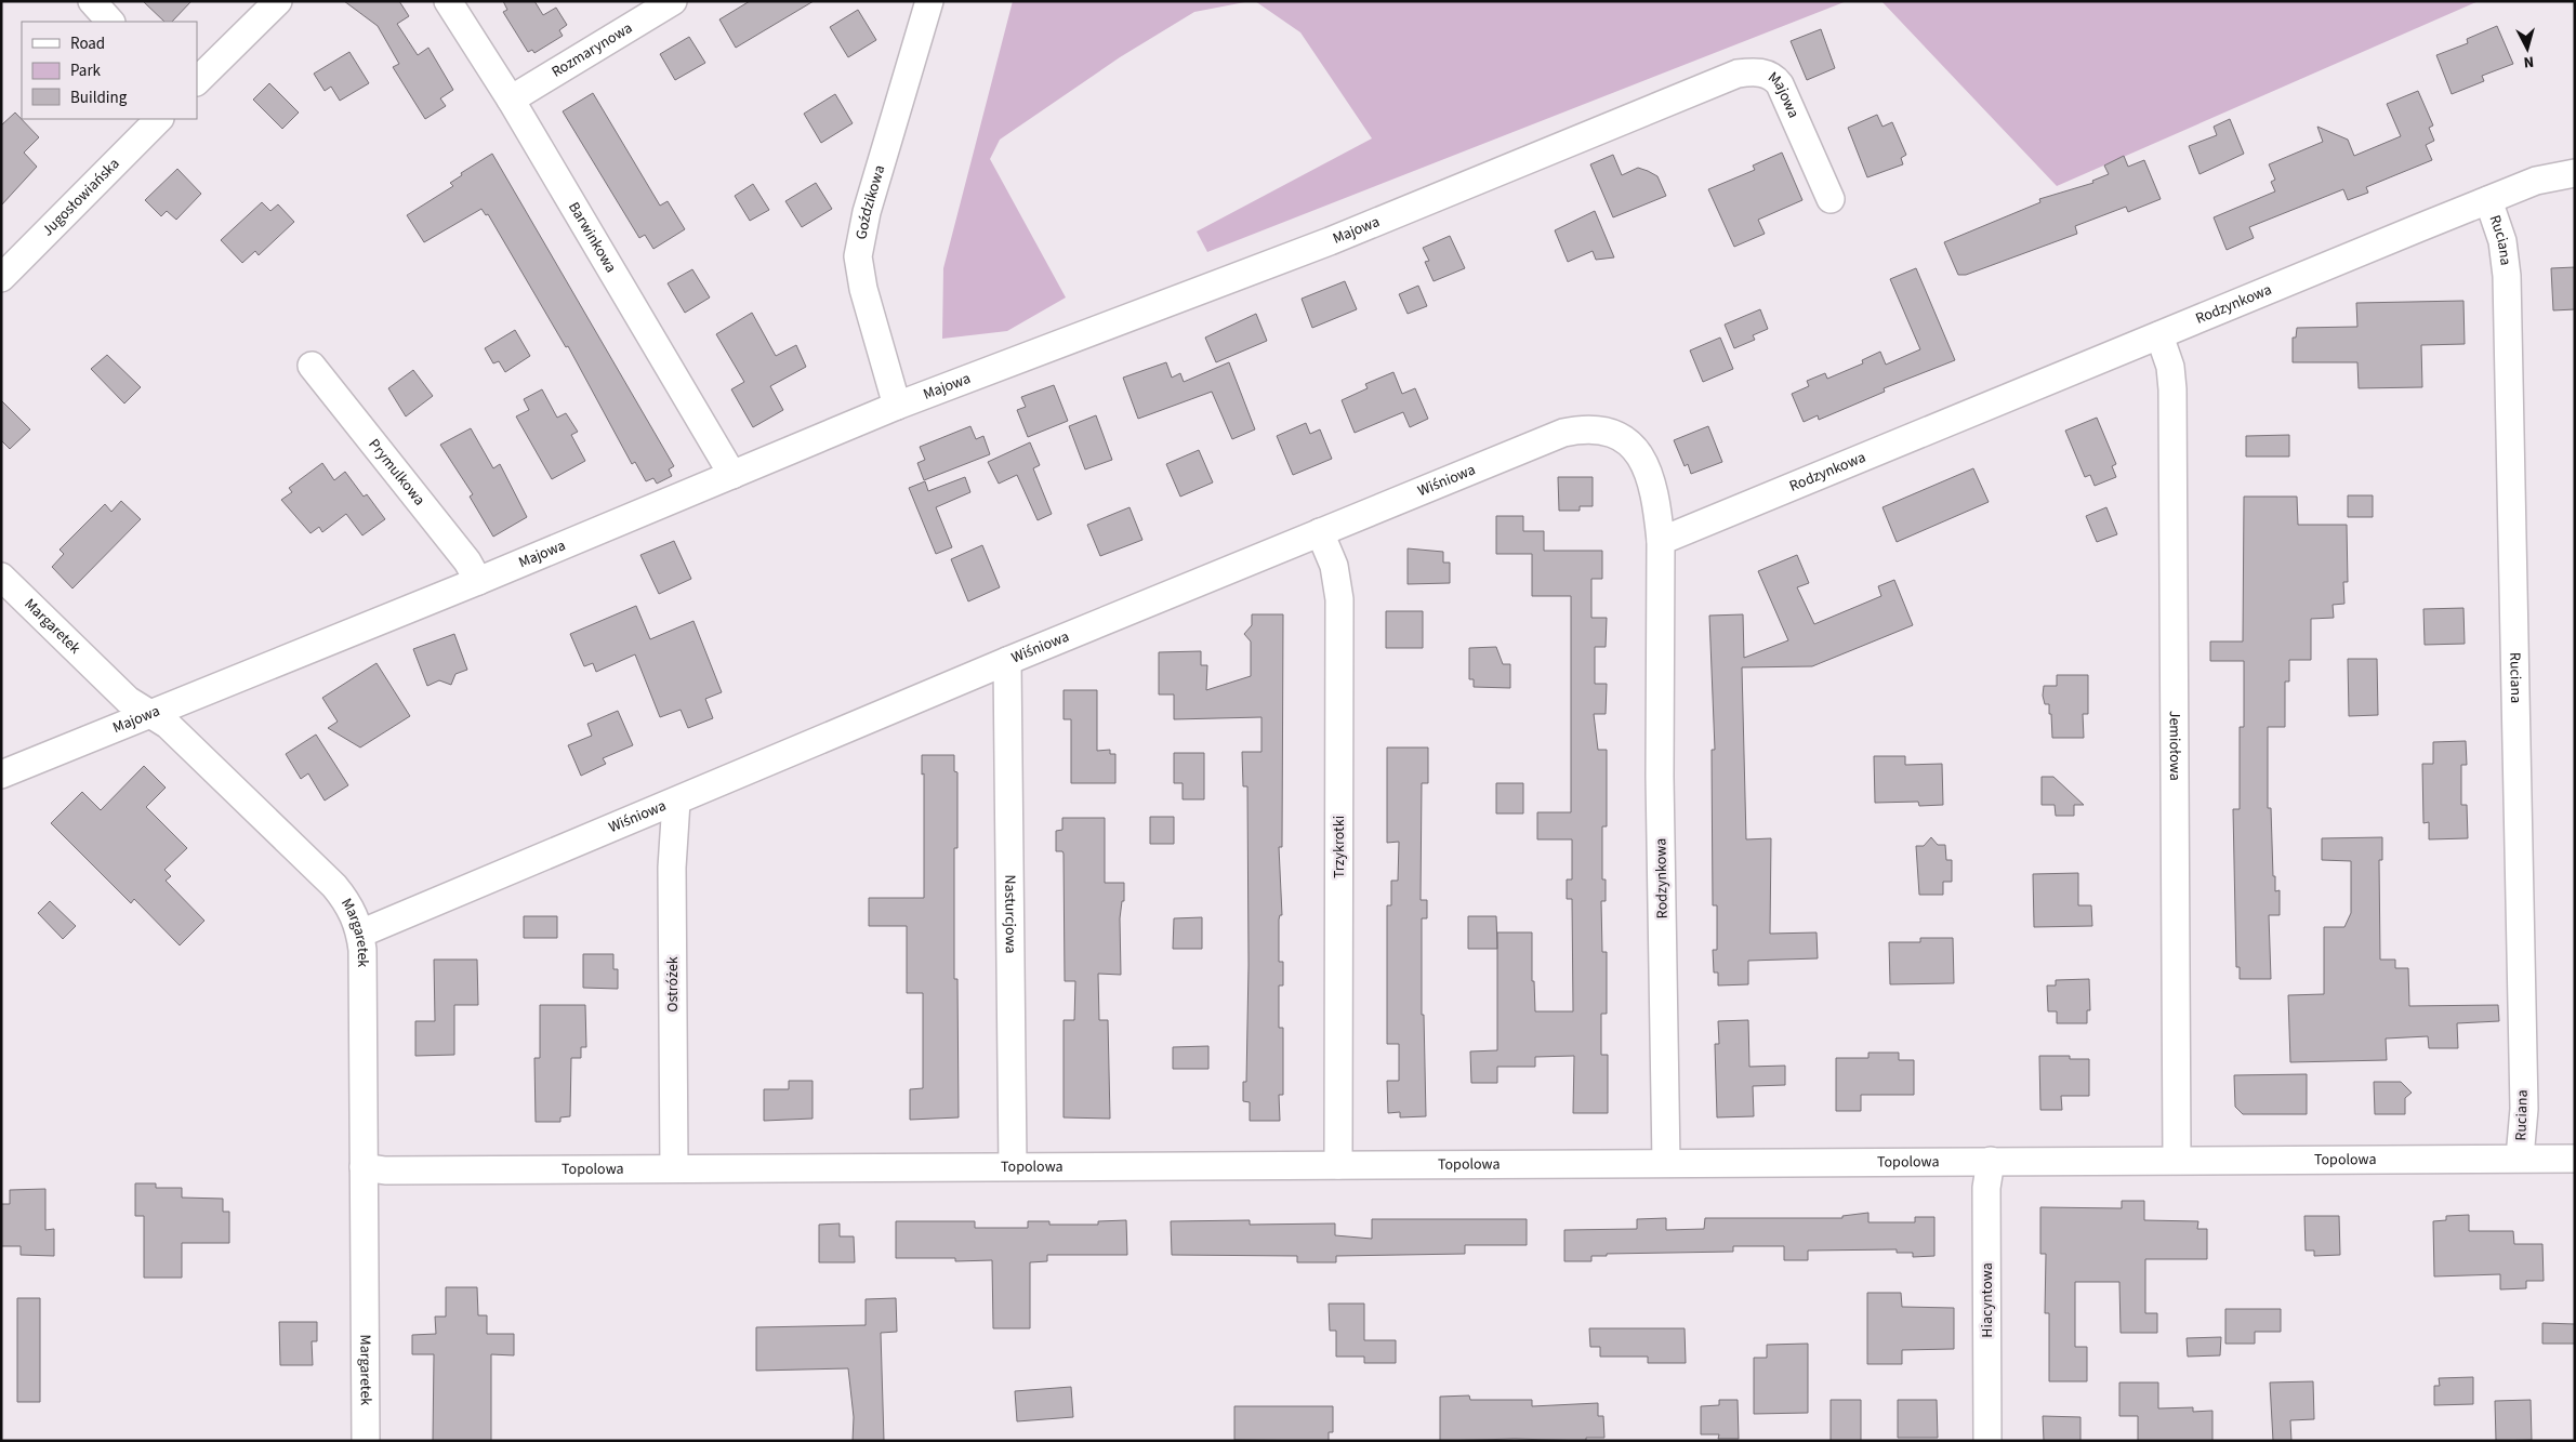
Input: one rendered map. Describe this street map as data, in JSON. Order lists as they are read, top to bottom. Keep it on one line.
{"streets":{"street":["Rozmarynowa","Majowa","Jugosłowiańska","Goździkowa","Barwinkowa","Ruciana","Rodzynkowa","Prymulkowa","Wiśniowa","Margaretek","Jemiołowa","Trzykrotki","Nasturcjowa","Ostróżek","Topolowa","Hiacyntowa"]},"crossings":[["Rozmarynowa","Barwinkowa"],["Majowa","Goździkowa"],["Majowa","Barwinkowa"],["Majowa","Prymulkowa"],["Majowa","Margaretek"],["Ruciana","Rodzynkowa"],["Ruciana","Topolowa"],["Rodzynkowa","Wiśniowa"],["Rodzynkowa","Jemiołowa"],["Rodzynkowa","Topolowa"],["Wiśniowa","Margaretek"],["Wiśniowa","Trzykrotki"],["Wiśniowa","Nasturcjowa"],["Wiśniowa","Ostróżek"],["Margaretek","Topolowa"],["Jemiołowa","Topolowa"],["Trzykrotki","Topolowa"],["Nasturcjowa","Topolowa"],["Ostróżek","Topolowa"],["Topolowa","Hiacyntowa"]],"legend":["Road","Park","Building"],"north":"bottom"}
